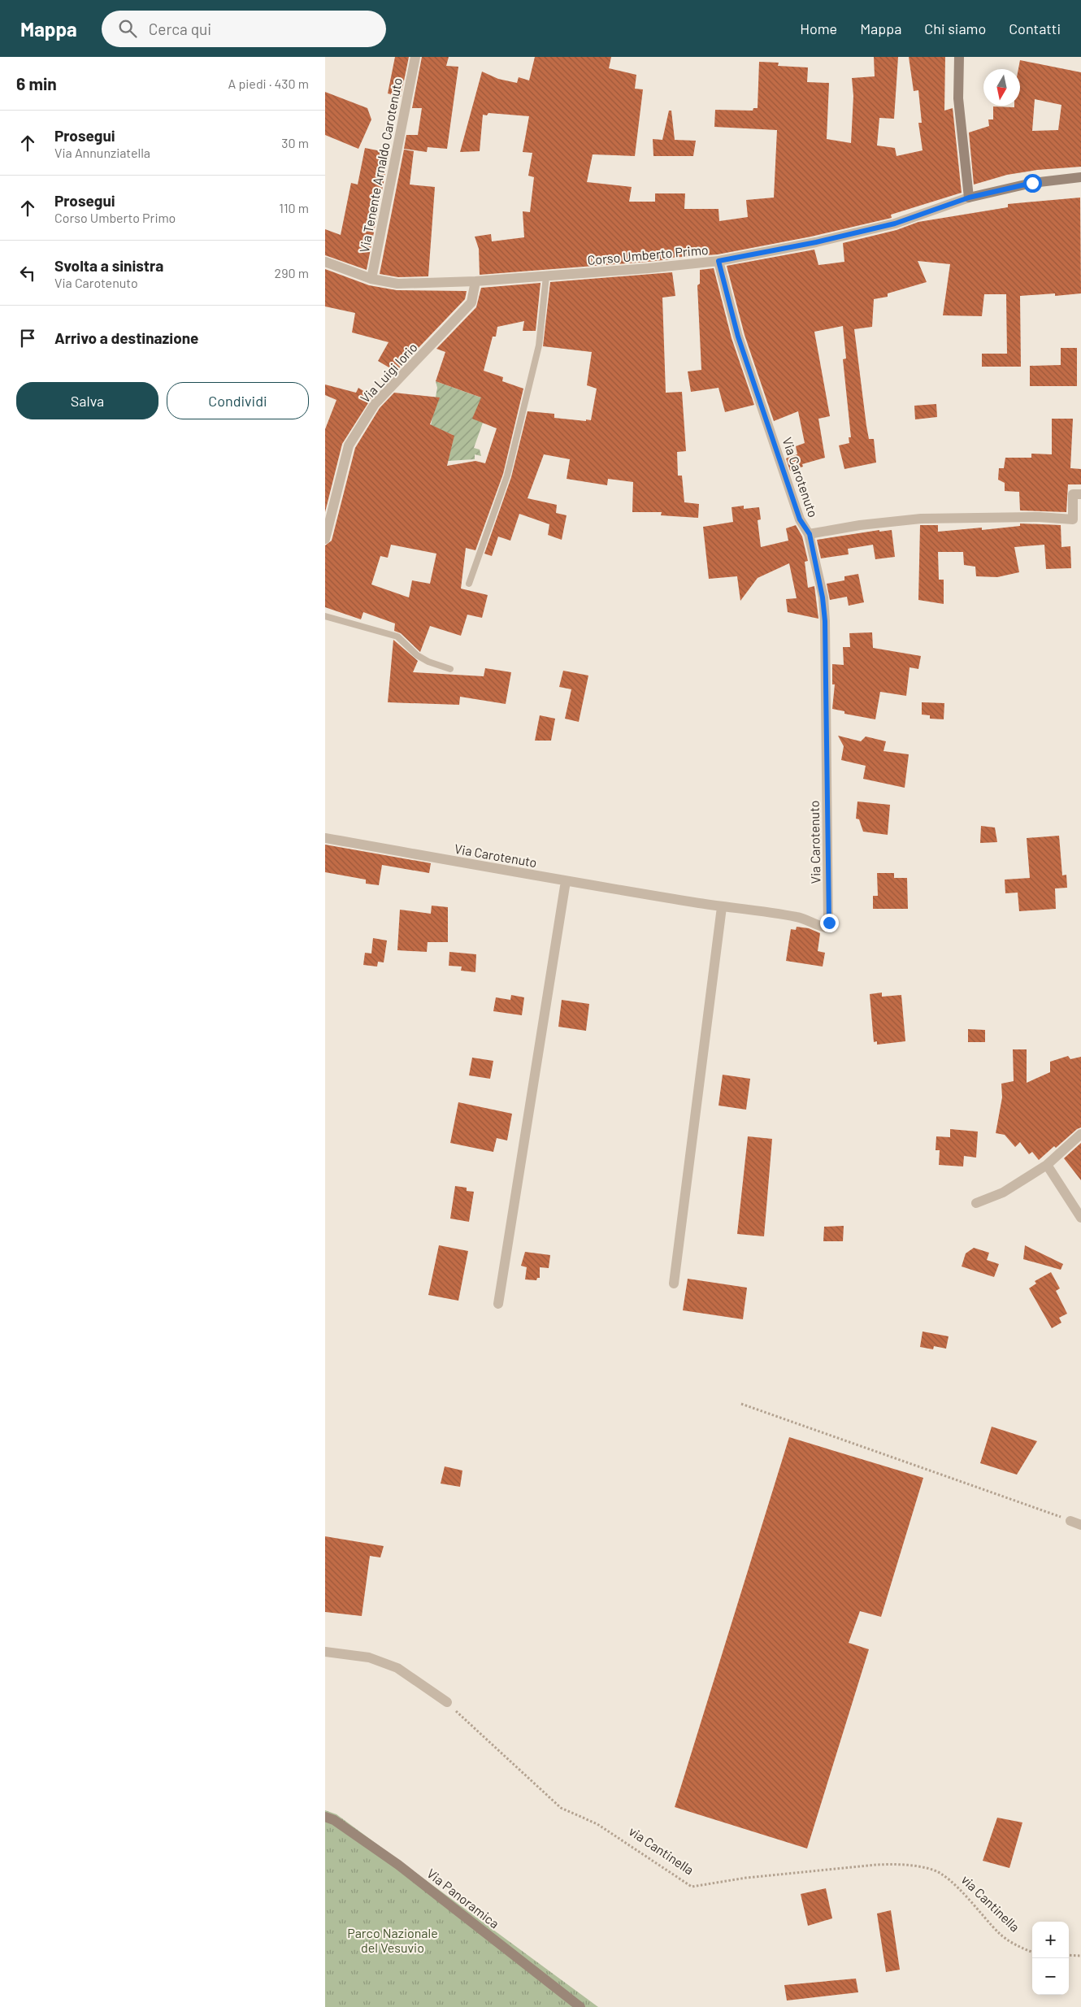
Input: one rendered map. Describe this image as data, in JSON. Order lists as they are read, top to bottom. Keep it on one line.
{"streets":{"street":["Via Tenente Arnaldo Carotenuto","Corso Umberto Primo","Via Luigi Iorio","Via Carotenuto","Via Panoramica"],"path":["via Cantinella"]},"crossings":[["Via Tenente Arnaldo Carotenuto","Corso Umberto Primo"],["Corso Umberto Primo","Via Luigi Iorio"],["Corso Umberto Primo","Via Carotenuto"]],"parks":["Parco Nazionale del Vesuvio"],"north":"bottom","page":{"header":"Mappa","search":"Cerca qui","nav":["Home","Mappa","Chi siamo","Contatti"],"heading":["6 min","A piedi · 430 m"],"list":[["Prosegui","Via Annunziatella","30 m"],["Prosegui","Corso Umberto Primo","110 m"],["Svolta a sinistra","Via Carotenuto","290 m"],"Arrivo a destinazione"],"buttons":["Salva","Condividi"],"map_buttons":["+","−"]}}
